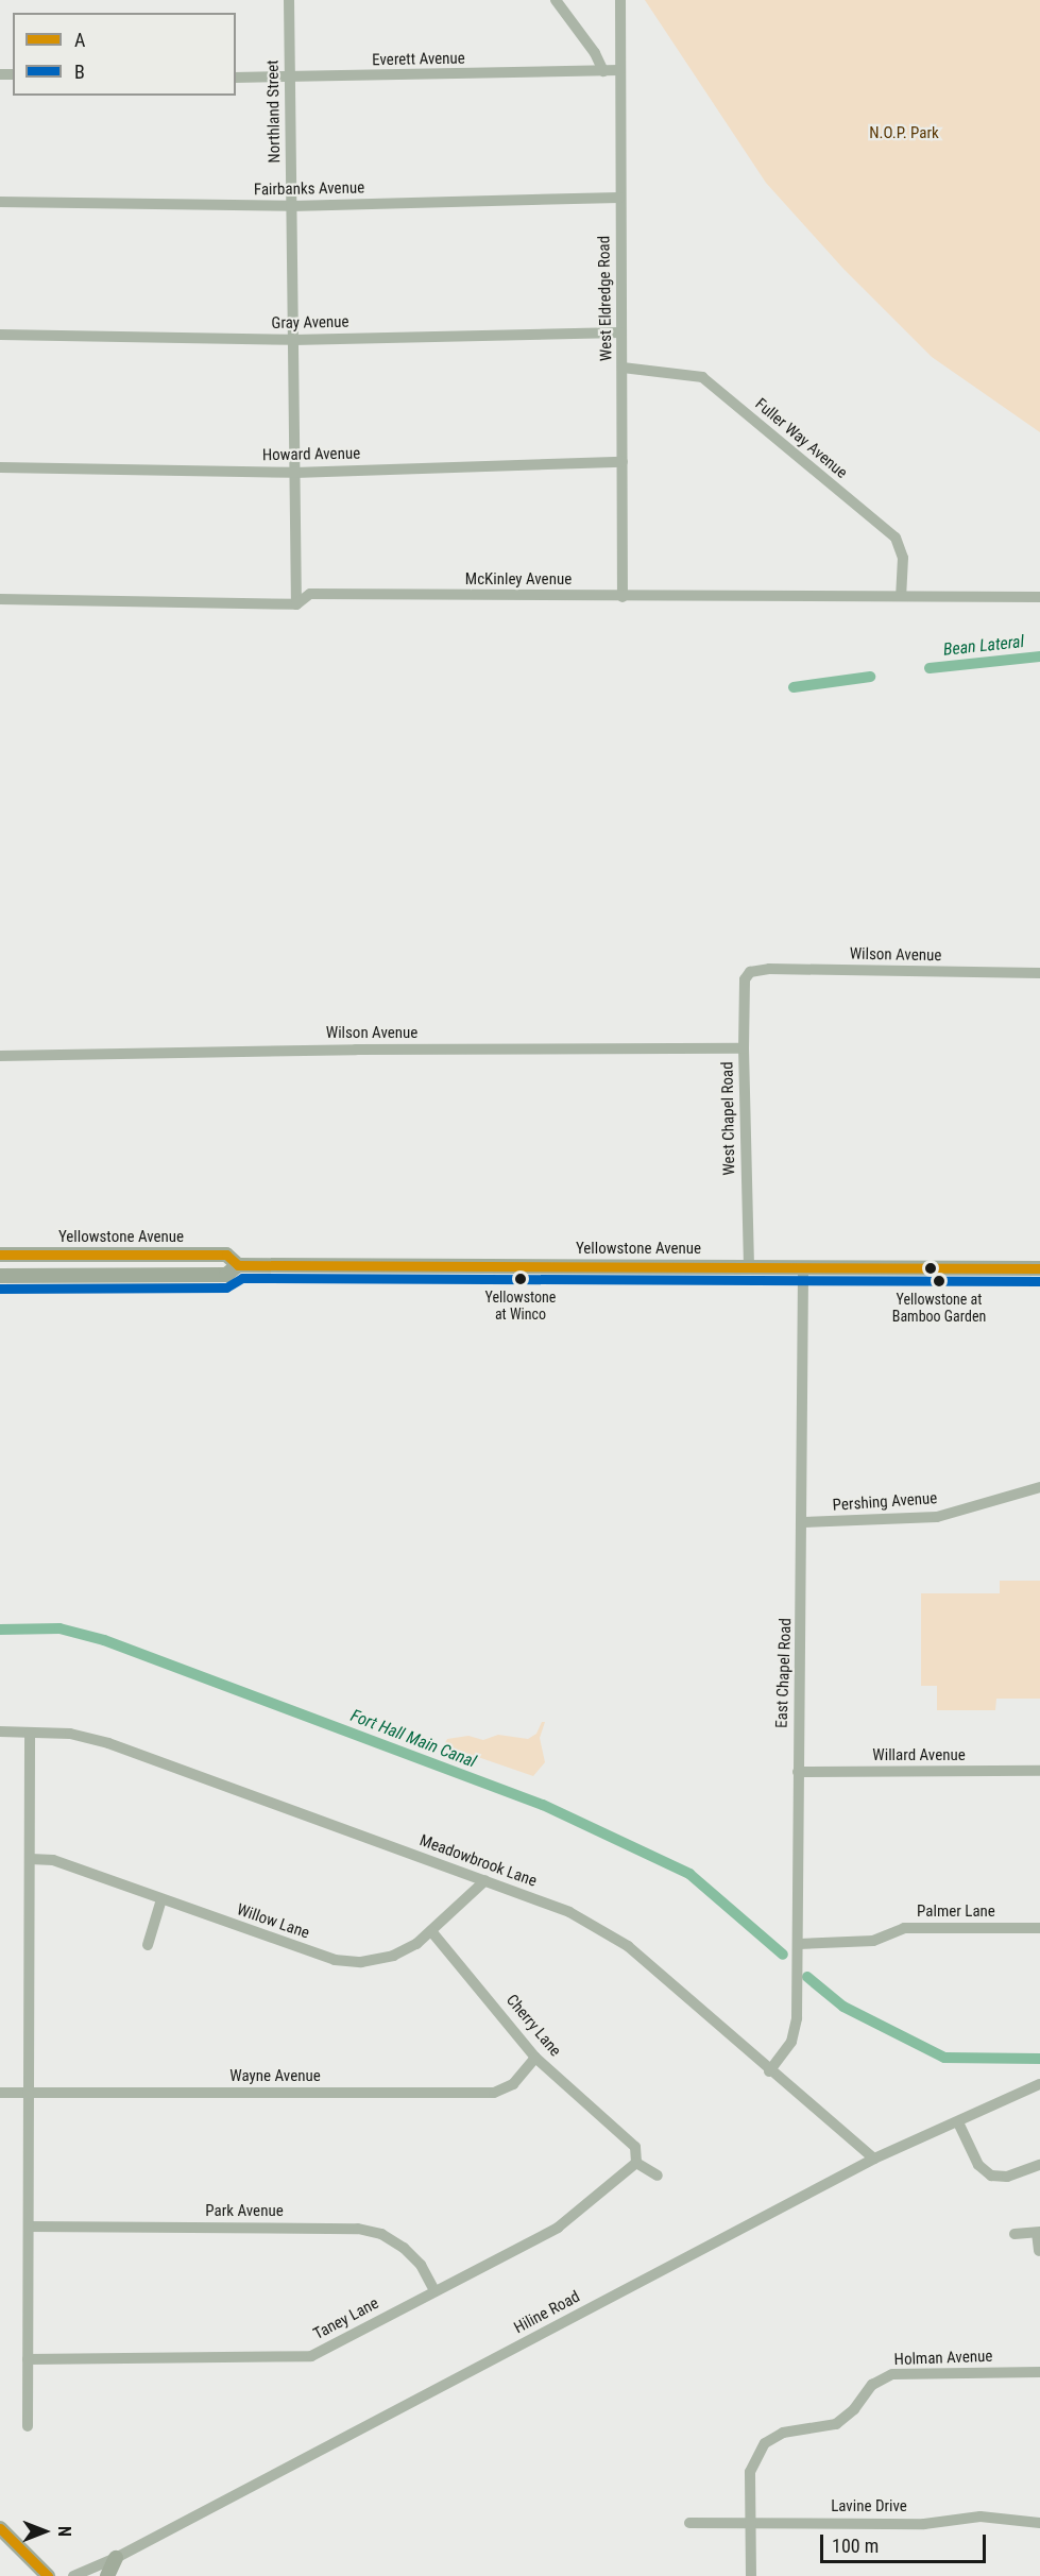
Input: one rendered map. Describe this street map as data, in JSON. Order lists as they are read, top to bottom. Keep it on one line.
{"streets":{"main road":["Yellowstone Avenue"],"street":["Everett Avenue","Northland Street","Fairbanks Avenue","West Eldredge Road","Gray Avenue","Fuller Way Avenue","Howard Avenue","McKinley Avenue","Wilson Avenue","West Chapel Road","Pershing Avenue","East Chapel Road","Willard Avenue","Meadowbrook Lane","Palmer Lane","Willow Lane","Cherry Lane","Wayne Avenue","Park Avenue","Hiline Road","Taney Lane","Holman Avenue","Lavine Drive"]},"crossings":[["Everett Avenue","Northland Street"],["Everett Avenue","West Eldredge Road"],["Northland Street","Fairbanks Avenue"],["Northland Street","Gray Avenue"],["Northland Street","Howard Avenue"],["Northland Street","McKinley Avenue"],["Fairbanks Avenue","West Eldredge Road"],["West Eldredge Road","Gray Avenue"],["West Eldredge Road","Fuller Way Avenue"],["West Eldredge Road","Howard Avenue"],["West Eldredge Road","McKinley Avenue"],["Fuller Way Avenue","McKinley Avenue"],["Wilson Avenue","West Chapel Road"],["West Chapel Road","Yellowstone Avenue"],["Yellowstone Avenue","East Chapel Road"],["Pershing Avenue","East Chapel Road"],["East Chapel Road","Willard Avenue"],["East Chapel Road","Meadowbrook Lane"],["East Chapel Road","Palmer Lane"],["Meadowbrook Lane","Willow Lane"],["Meadowbrook Lane","Hiline Road"],["Willow Lane","Cherry Lane"],["Cherry Lane","Wayne Avenue"],["Cherry Lane","Taney Lane"],["Park Avenue","Taney Lane"],["Holman Avenue","Lavine Drive"]],"water":["Bean Lateral","Fort Hall Main Canal"],"parks":["N.O.P. Park"],"places":["Yellowstone at Winco","Yellowstone at Bamboo Garden"],"lines":["transit line A","transit line B"],"legend":["A","B"],"scale_bar":"100 m","north":"right"}
